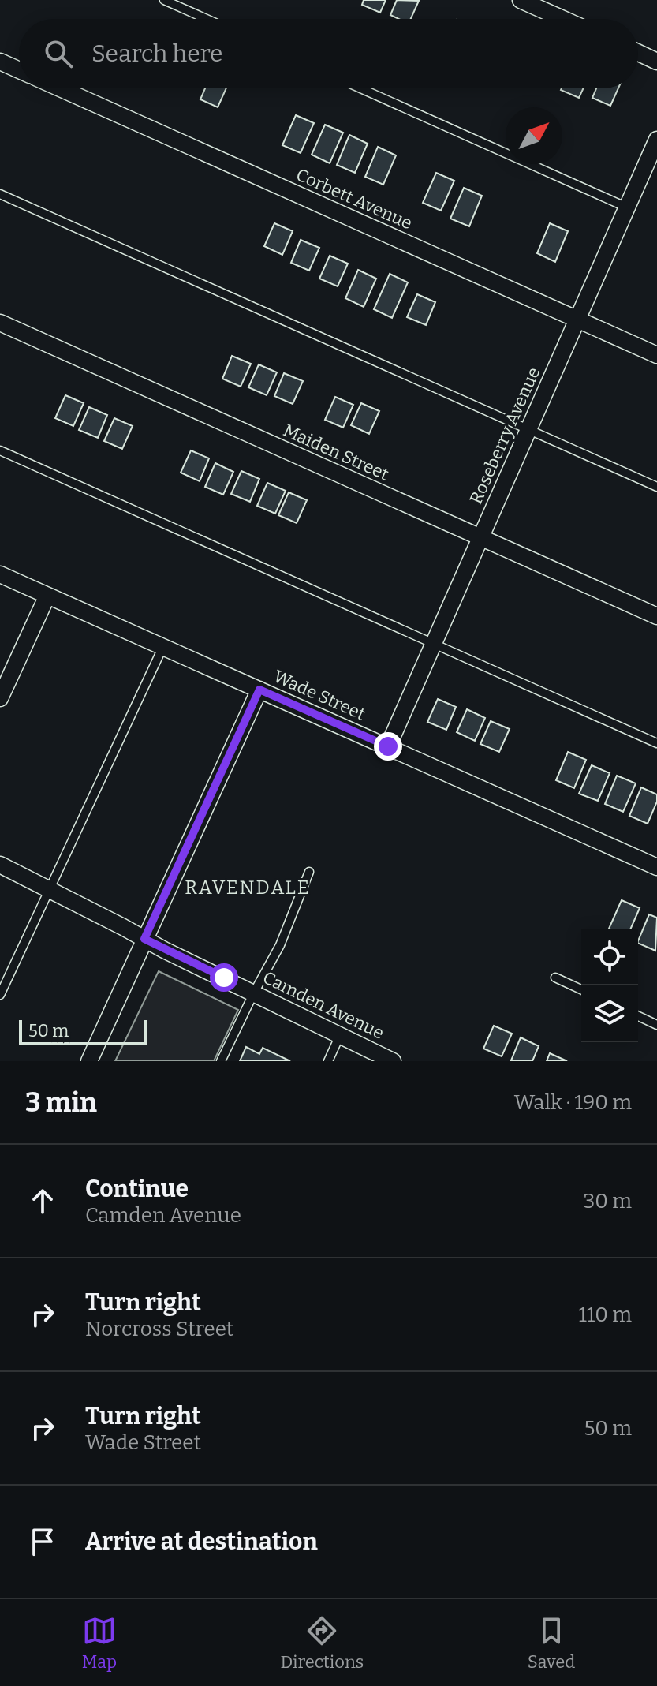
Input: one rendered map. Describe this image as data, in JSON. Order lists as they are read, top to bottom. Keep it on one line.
{"streets":{"street":["Corbett Avenue","Roseberry Avenue","Maiden Street","Wade Street","Camden Avenue"]},"crossings":[["Corbett Avenue","Roseberry Avenue"],["Roseberry Avenue","Maiden Street"],["Roseberry Avenue","Wade Street"]],"districts":["RAVENDALE"],"scale_bar":"50 m","north":"top right","page":{"search":"Search here","scale":"50 m","heading":["3 min","Walk · 190 m"],"list":[["Continue","Camden Avenue","30 m"],["Turn right","Norcross Street","110 m"],["Turn right","Wade Street","50 m"],"Arrive at destination"],"nav":["Map","Directions","Saved"]}}
